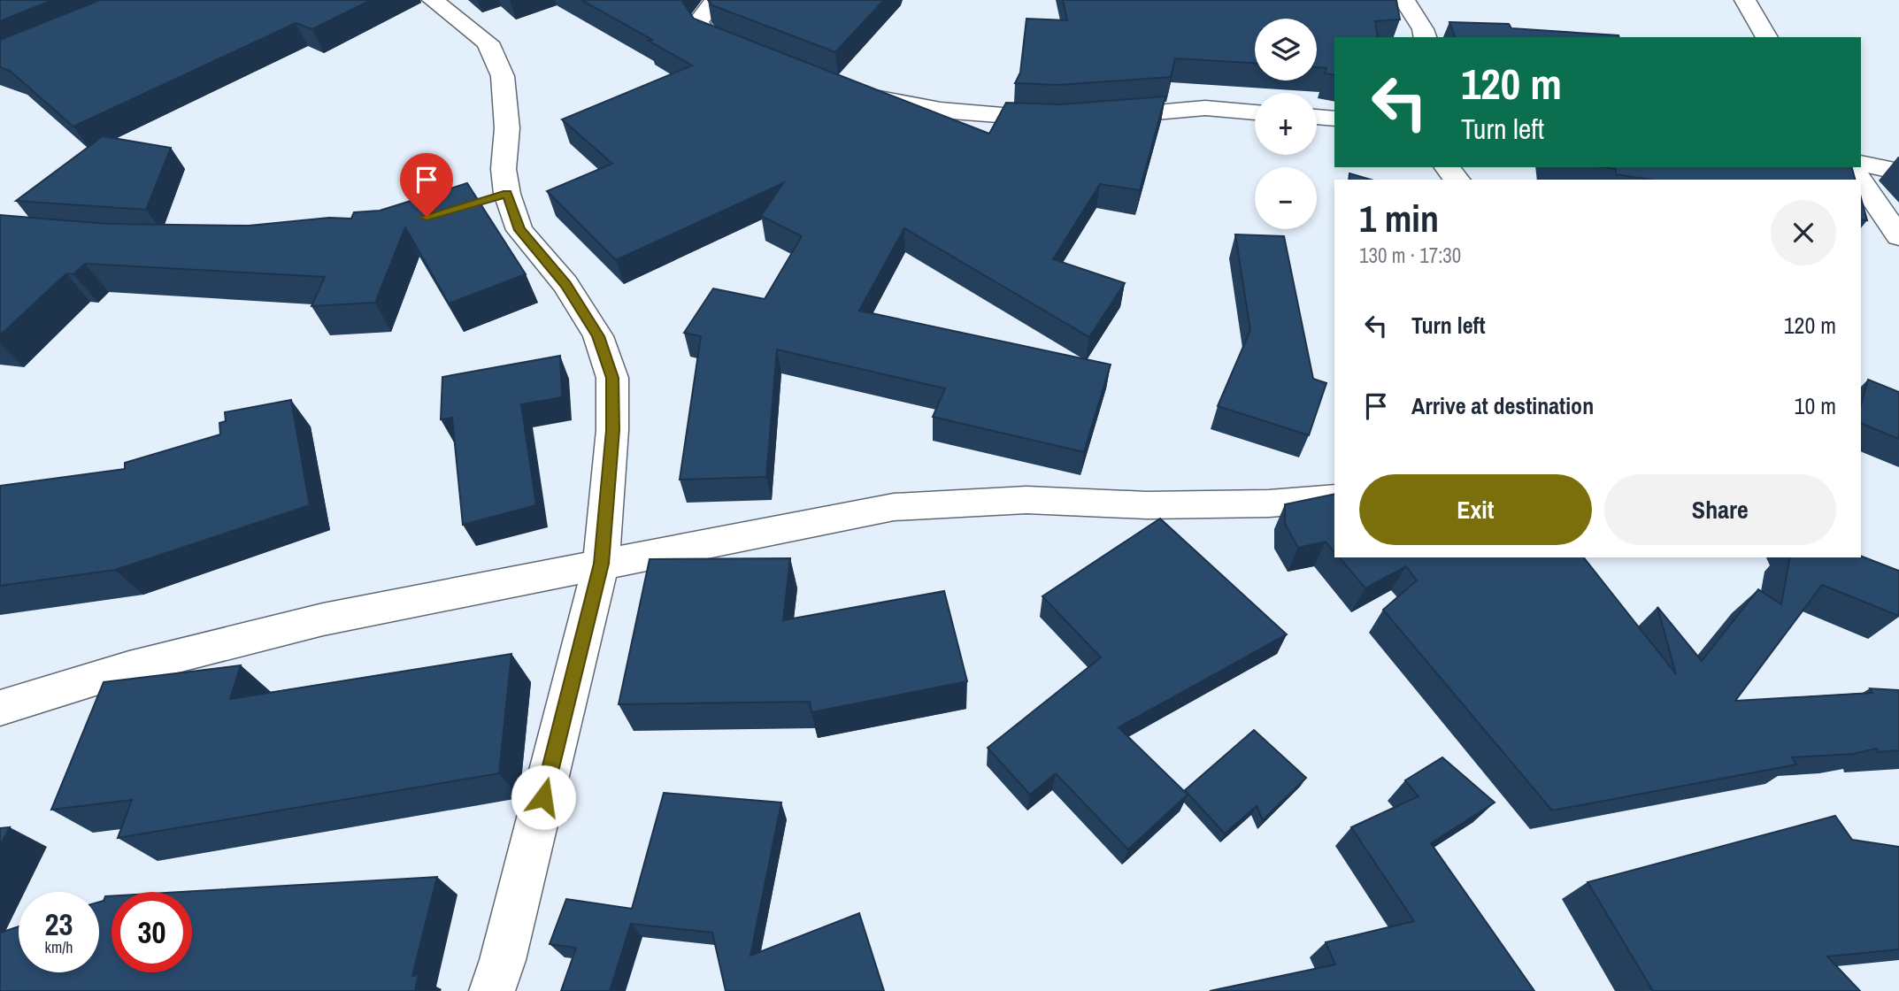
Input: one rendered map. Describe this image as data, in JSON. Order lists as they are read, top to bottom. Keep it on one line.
{"page":{"map_buttons":["+","−"],"turn":["120 m","Turn left"],"heading":["1 min","130 m · 17:30"],"list":[{"name":"Turn left","value":"120 m"},{"name":"Arrive at destination","value":"10 m"}],"buttons":["Exit","Share"],"speed":"23 km/h","limit":"30"}}
